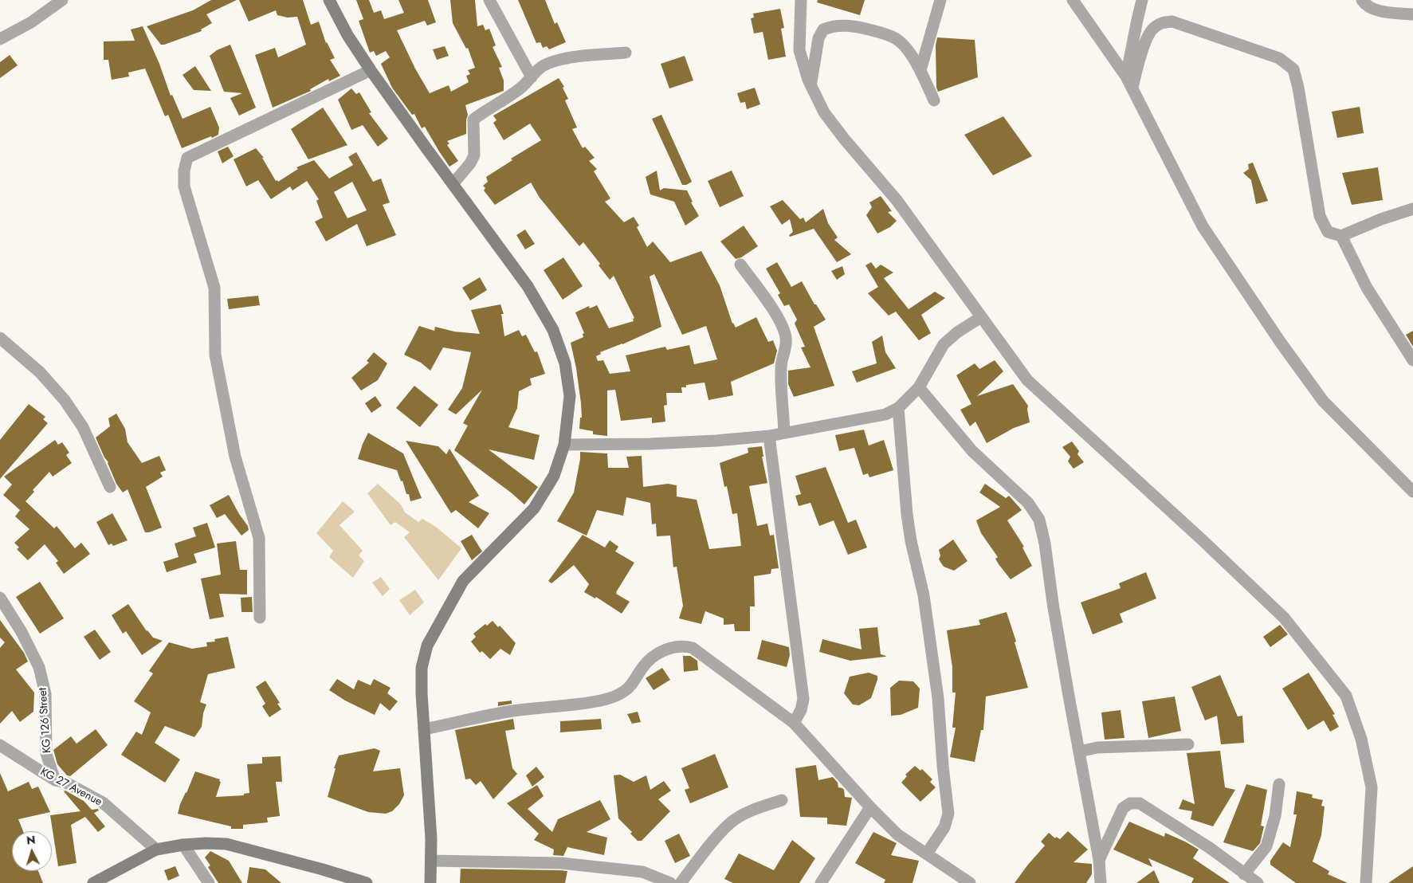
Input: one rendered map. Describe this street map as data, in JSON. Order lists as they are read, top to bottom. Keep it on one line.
{"streets":{"street":["KG 126 Street","KG 27 Avenue"]},"crossings":[["KG 126 Street","KG 27 Avenue"]],"north":"top"}
